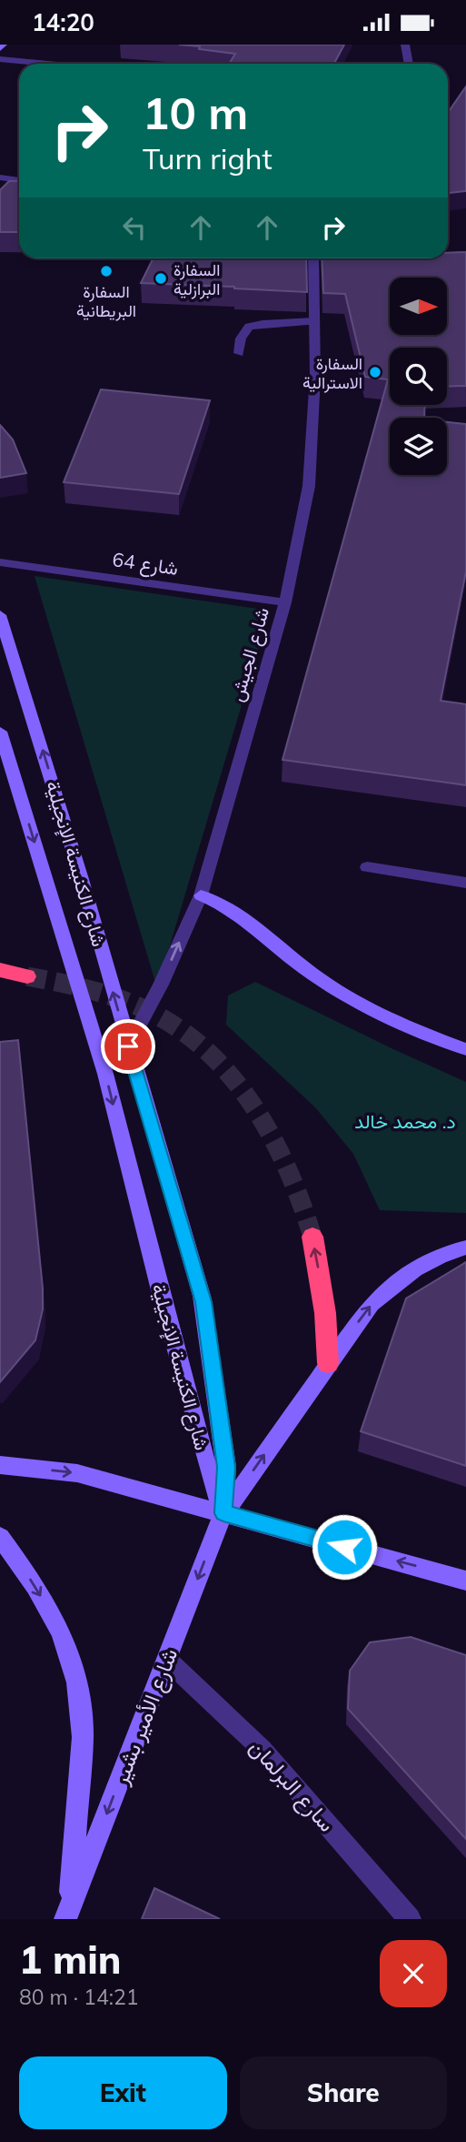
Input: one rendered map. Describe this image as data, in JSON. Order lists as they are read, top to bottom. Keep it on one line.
{"streets":{"street":["شارع 64","شارع الجيش","شارع الكنيسة الإنجيلية","شارع الأمير بشير","سارع البرلمان"]},"crossings":[["شارع 64","شارع الجيش"],["شارع الجيش","شارع الكنيسة الإنجيلية"],["شارع الكنيسة الإنجيلية","شارع الأمير بشير"],["شارع الأمير بشير","سارع البرلمان"]],"one_way":["شارع الأمير بشير"],"parks":["د. محمد خالد"],"places":["السفارة البريطانية","السفارة البرازلية","السفارة الاسترالية"],"north":"right","page":{"status":"14:20","turn":["10 m","Turn right"],"heading":["1 min","80 m · 14:21"],"buttons":["Exit","Share"]}}
